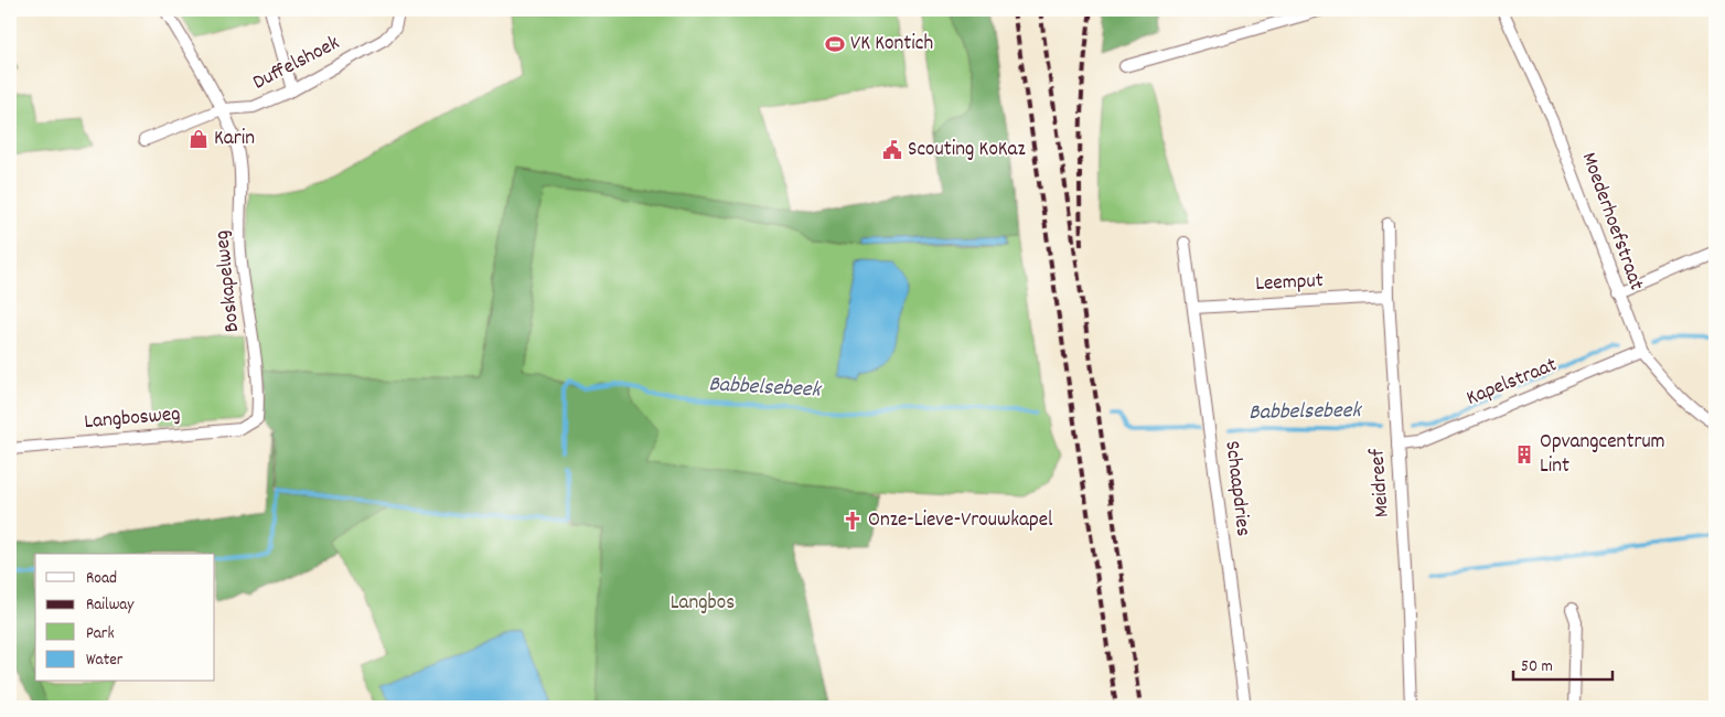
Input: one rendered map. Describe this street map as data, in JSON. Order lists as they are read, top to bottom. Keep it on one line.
{"streets":{"street":["Duffelshoek","Moederhoefstraat","Boskapelweg","Leemput","Kapelstraat","Langbosweg","Meidreef","Schaapdries"]},"crossings":[["Duffelshoek","Boskapelweg"],["Moederhoefstraat","Kapelstraat"],["Boskapelweg","Langbosweg"],["Leemput","Meidreef"],["Leemput","Schaapdries"],["Kapelstraat","Meidreef"]],"water":["Babbelsebeek"],"parks":["Langbos"],"places":{"sports":["VK Kontich"],"shop":["Karin"],"public building":["Scouting KoKaz"],"building":["Opvangcentrum Lint"],"church":["Onze-Lieve-Vrouwkapel"]},"legend":["Road","Railway","Park","Water"],"scale_bar":"50 m"}
